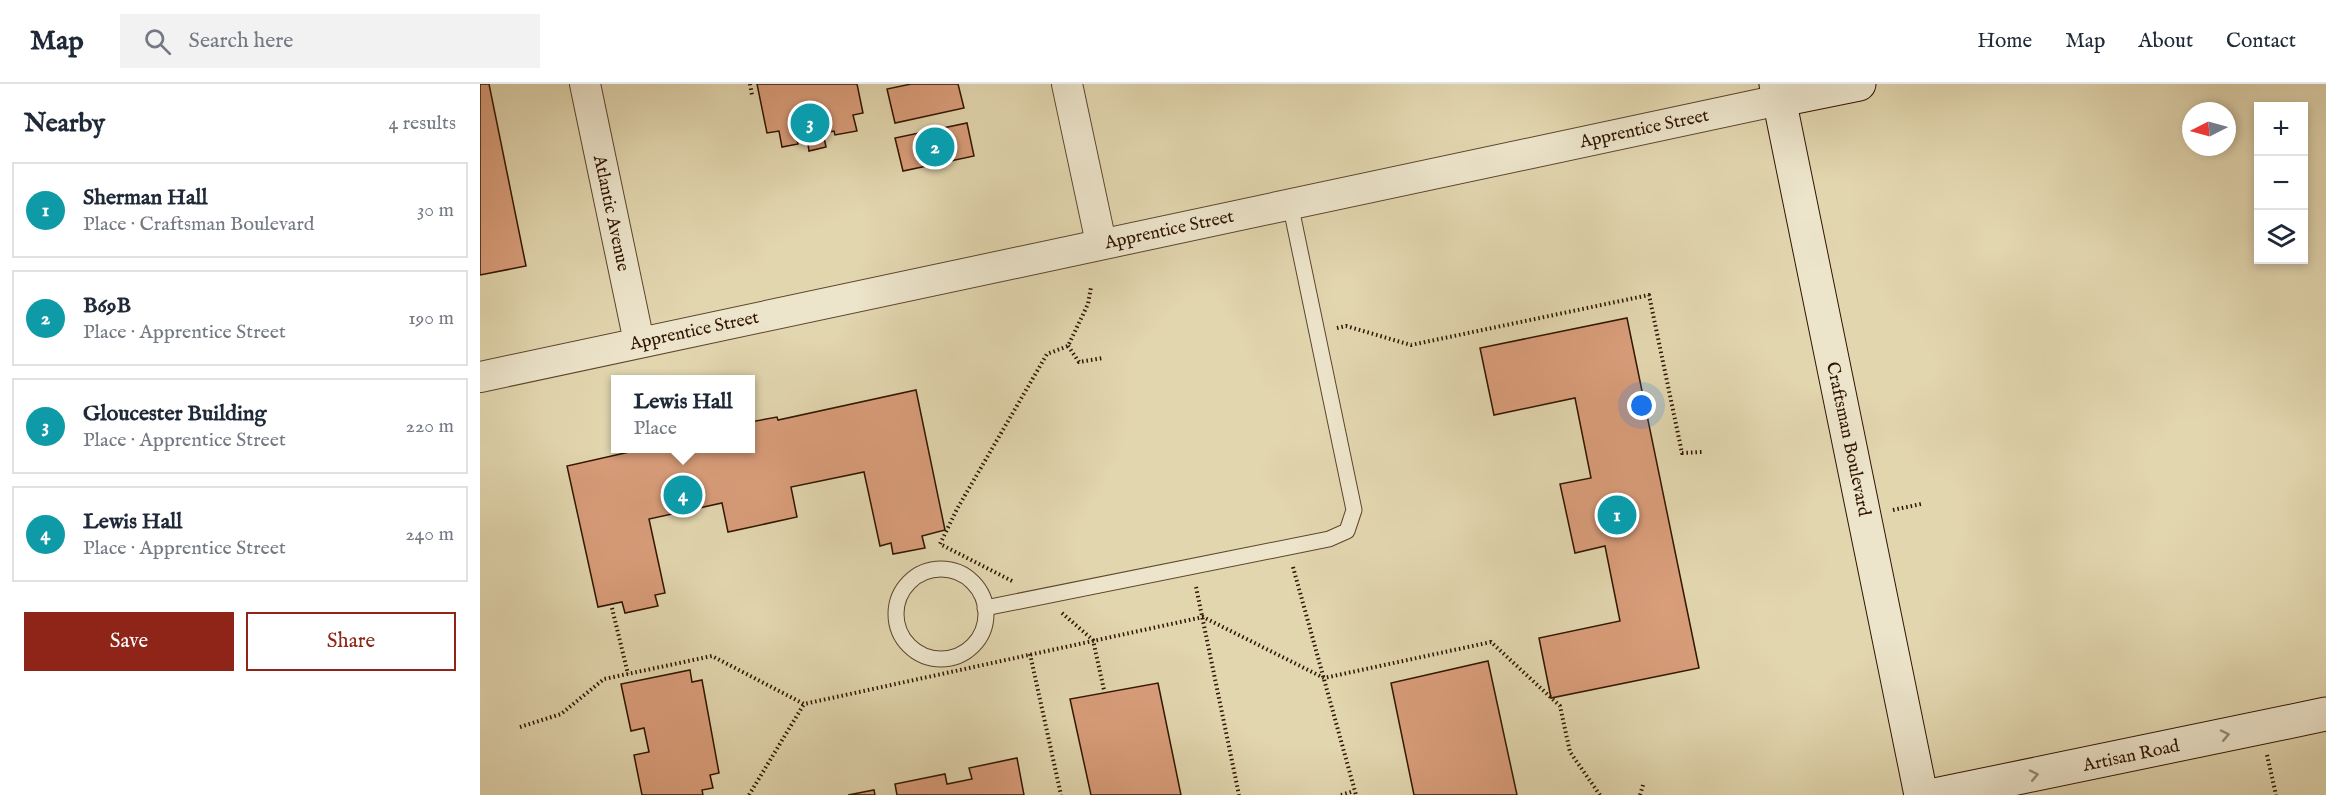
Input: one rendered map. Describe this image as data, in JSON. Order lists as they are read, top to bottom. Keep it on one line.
{"streets":{"street":["Apprentice Street","Atlantic Avenue","Craftsman Boulevard","Artisan Road"]},"crossings":[["Apprentice Street","Atlantic Avenue"],["Apprentice Street","Craftsman Boulevard"]],"one_way":["Artisan Road"],"north":"left","page":{"header":"Map","search":"Search here","nav":["Home","Map","About","Contact"],"heading":["Nearby","4 results"],"pins":["3","2","4","1"],"map_buttons":["+","−"],"list":[{"mark":"1","name":"Sherman Hall","note":"Place · Craftsman Boulevard","value":"30 m"},{"mark":"2","name":"B69B","note":"Place · Apprentice Street","value":"190 m"},{"mark":"3","name":"Gloucester Building","note":"Place · Apprentice Street","value":"220 m"},{"mark":"4","name":"Lewis Hall","note":"Place · Apprentice Street","value":"240 m"}],"popup":["Lewis Hall","Place"],"buttons":["Save","Share"]}}
